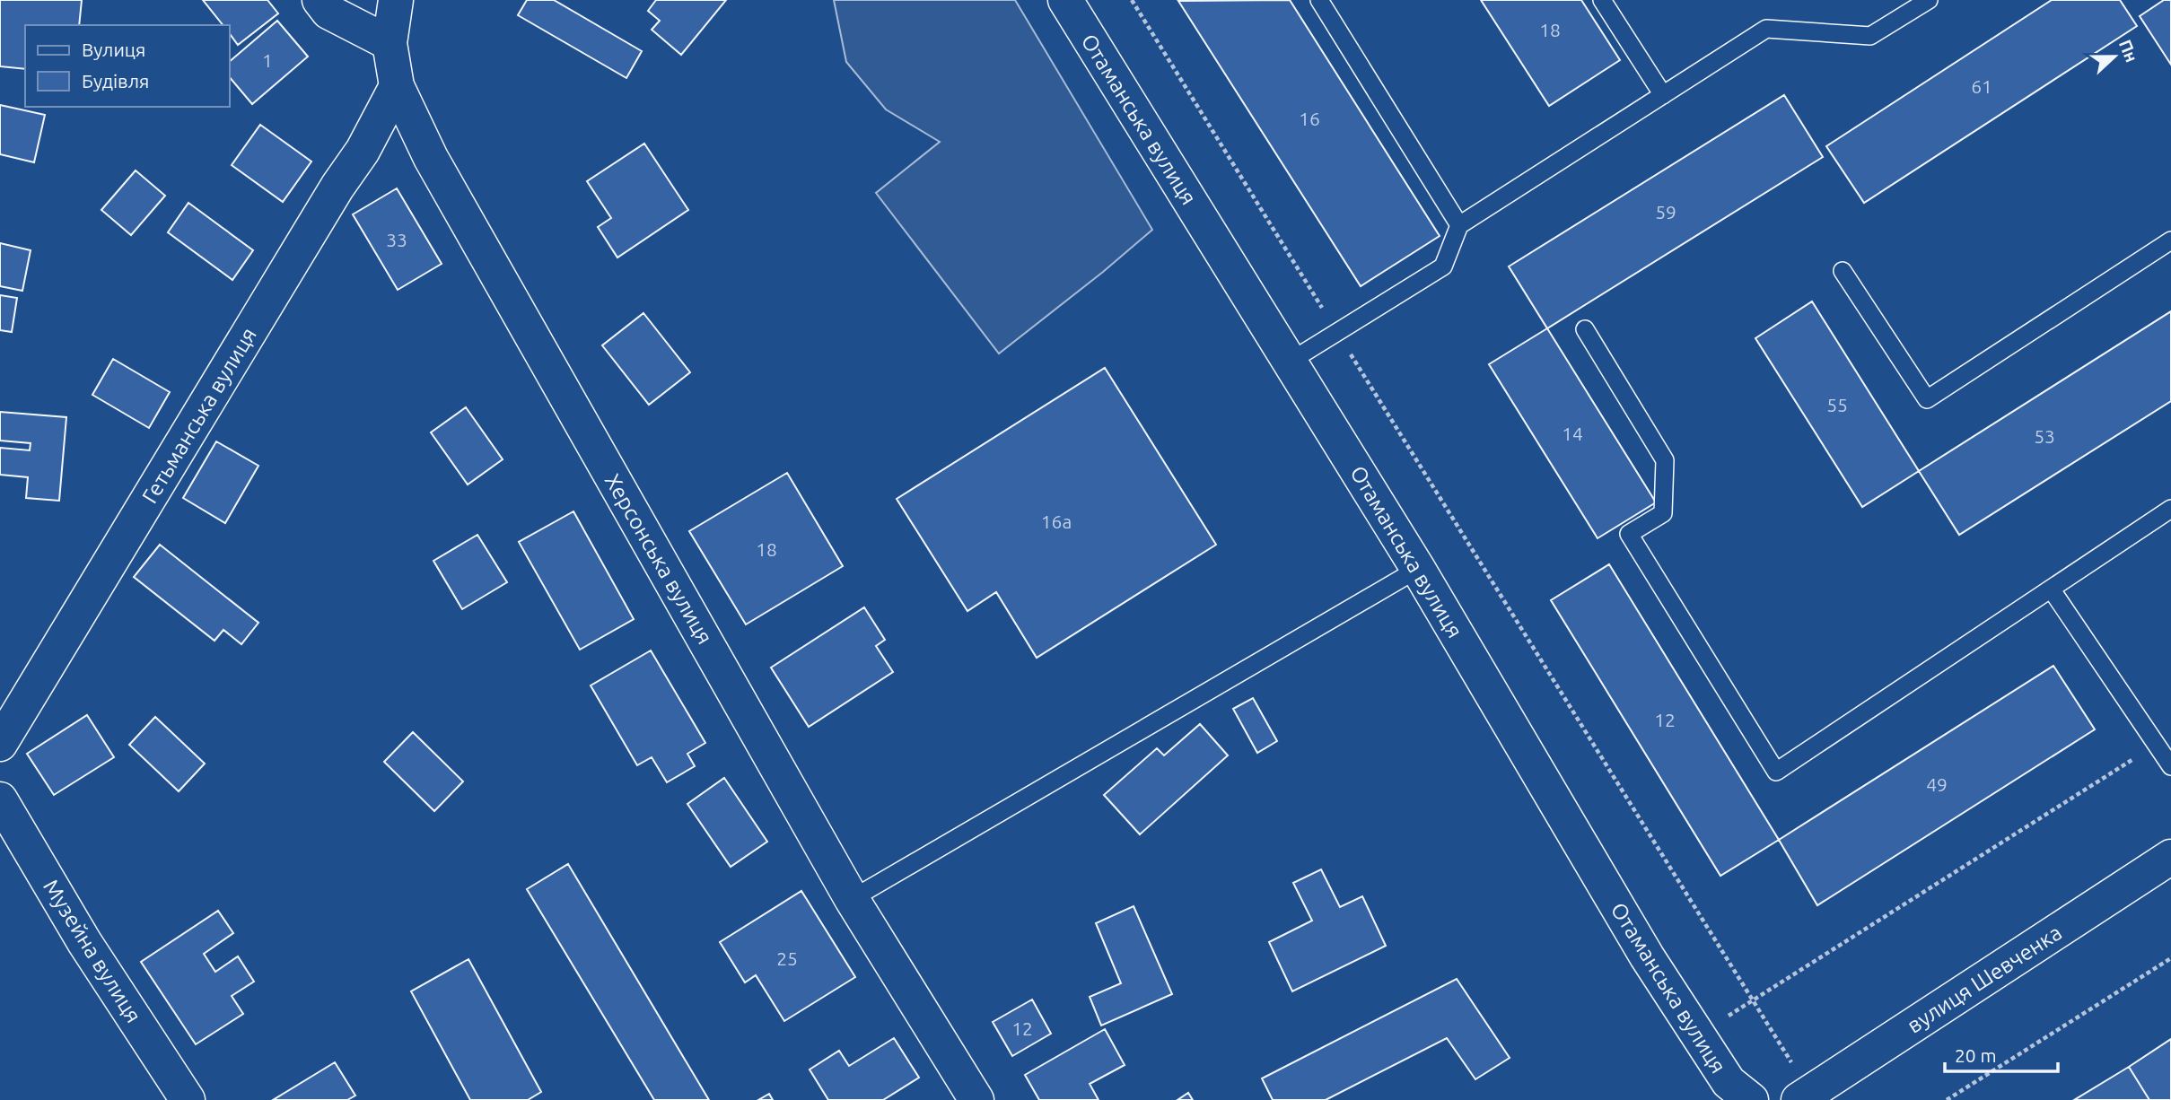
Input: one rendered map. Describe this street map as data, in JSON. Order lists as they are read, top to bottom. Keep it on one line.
{"streets":{"street":["Отаманська вулиця","Гетьманська вулиця","Херсонська вулиця","Музейна вулиця","вулиця Шевченка"]},"crossings":[["Гетьманська вулиця","Херсонська вулиця"]],"house_numbers":["18","1","61","16","59","33","55","14","53","16а","18","12","49","25","12"],"legend":["Вулиця","Будівля"],"scale_bar":"20 m","north":"right"}
